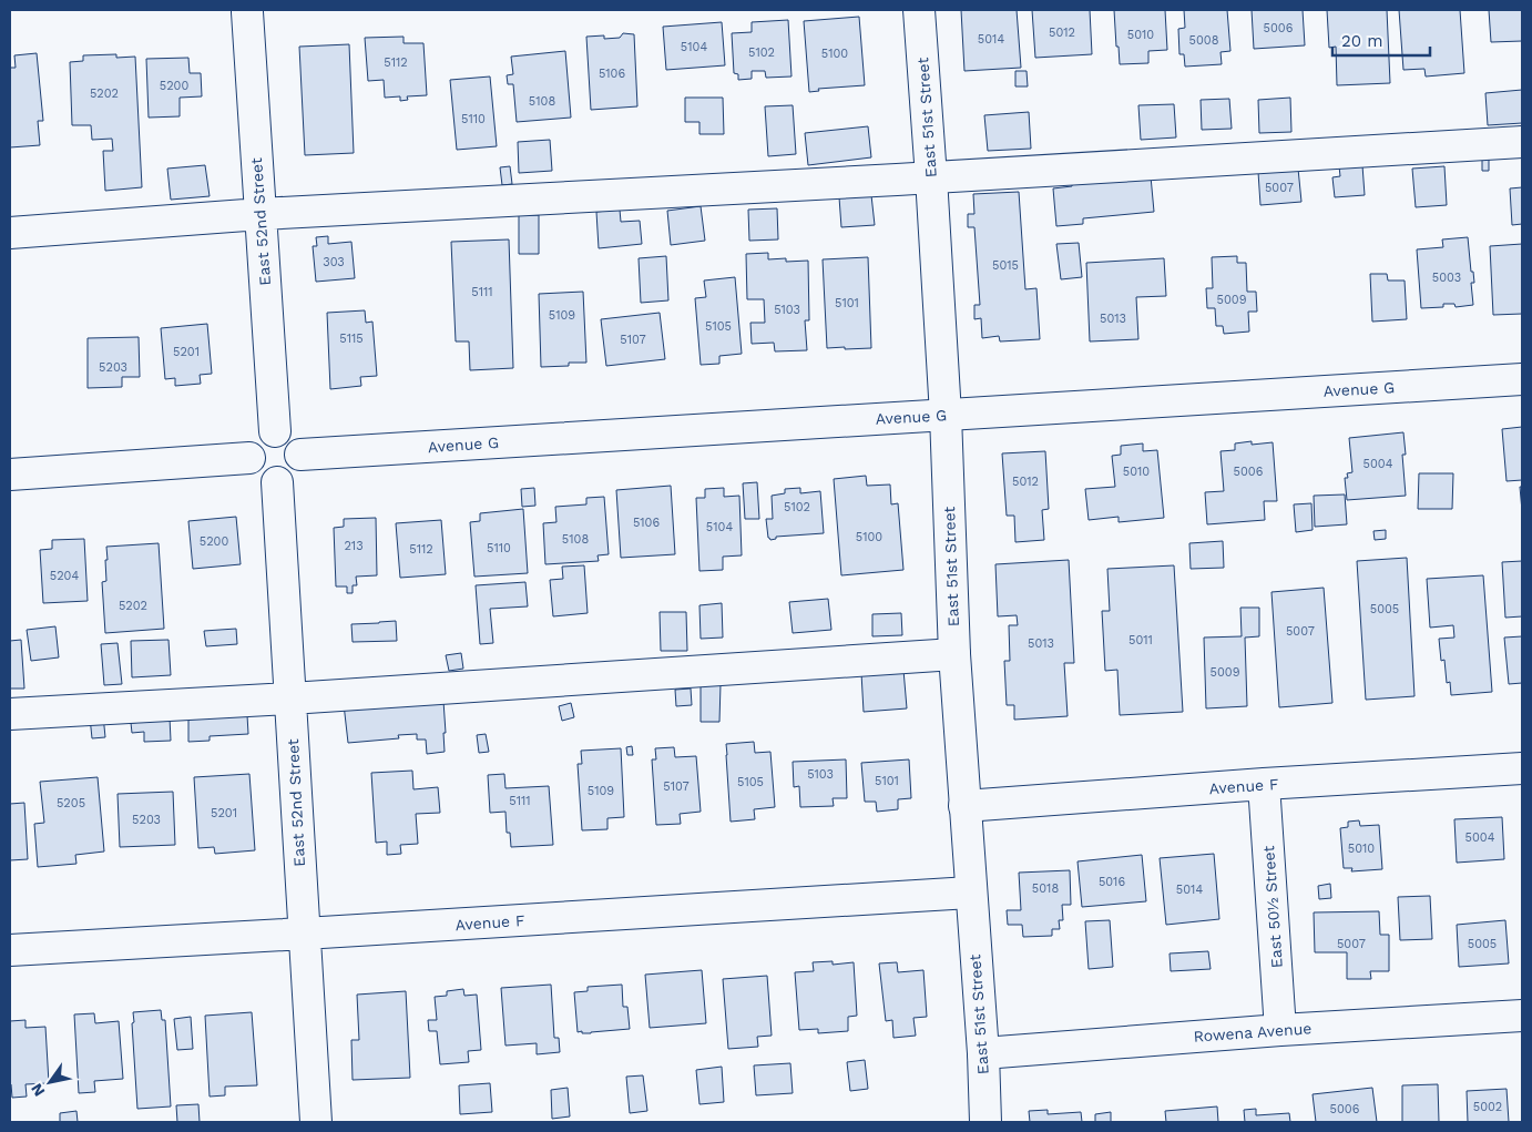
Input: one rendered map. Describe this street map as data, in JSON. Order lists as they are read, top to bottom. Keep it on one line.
{"streets":{"street":["East 51st Street","East 52nd Street","Avenue G","Avenue F","East 50½ Street","Rowena Avenue"]},"crossings":[["East 51st Street","Avenue G"],["East 51st Street","Avenue F"],["East 51st Street","Rowena Avenue"],["East 52nd Street","Avenue G"],["East 52nd Street","Avenue F"],["Avenue F","East 50½ Street"],["East 50½ Street","Rowena Avenue"]],"house_numbers":["5006","5012","5010","5014","5008","5104","5102","5100","5112","5106","5200","5202","5108","5110","5007","303","5015","5003","5111","5009","5101","5103","5109","5013","5105","5115","5107","5201","5203","5004","5010","5006","5012","5102","5106","5104","5100","5108","5200","213","5110","5112","5204","5202","5005","5007","5011","5013","5009","5103","5101","5105","5107","5109","5111","5205","5201","5203","5004","5010","5016","5018","5014","5007","5005","5002","5006"],"scale_bar":"20 m","north":"bottom left"}
